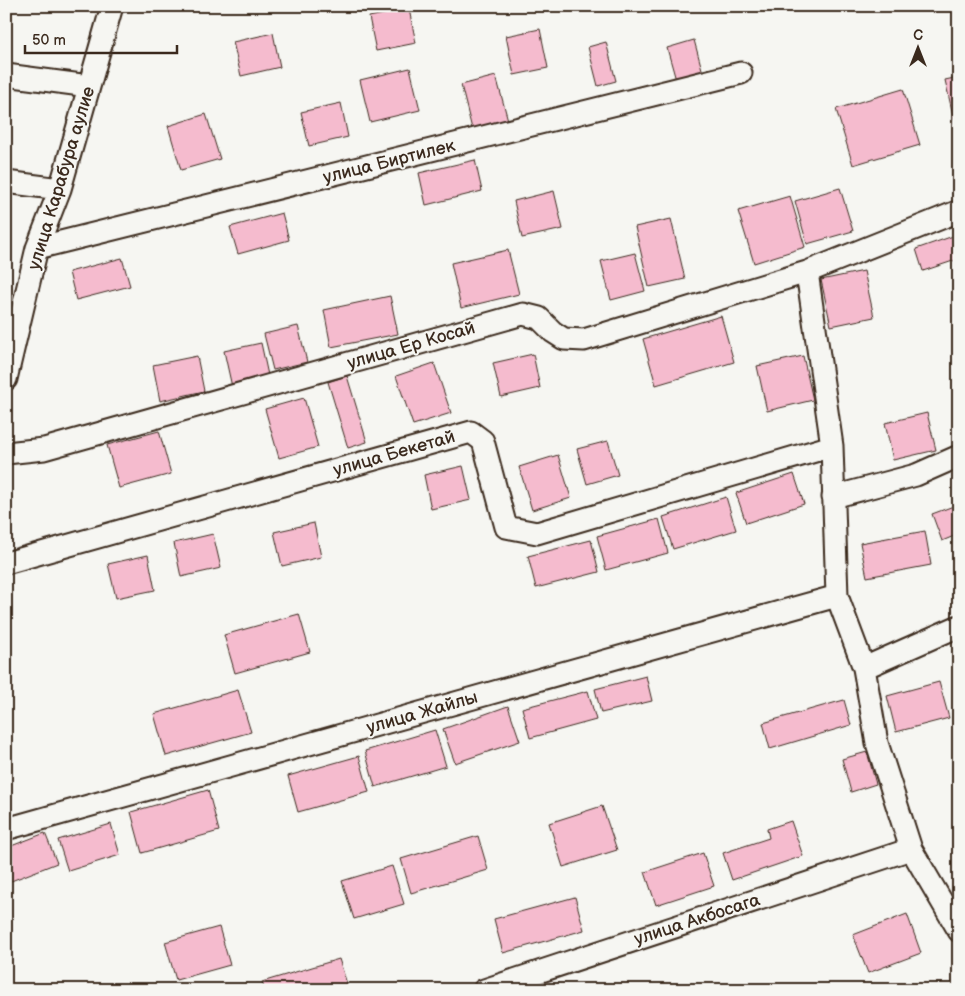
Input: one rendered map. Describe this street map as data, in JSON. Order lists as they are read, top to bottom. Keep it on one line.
{"streets":{"street":["улица Биртилек","улица Карабура аулие","улица Ер Косай","улица Бекетай","улица Жайлы","улица Акбосага"]},"crossings":[["улица Биртилек","улица Карабура аулие"]],"scale_bar":"50 m","north":"top"}
